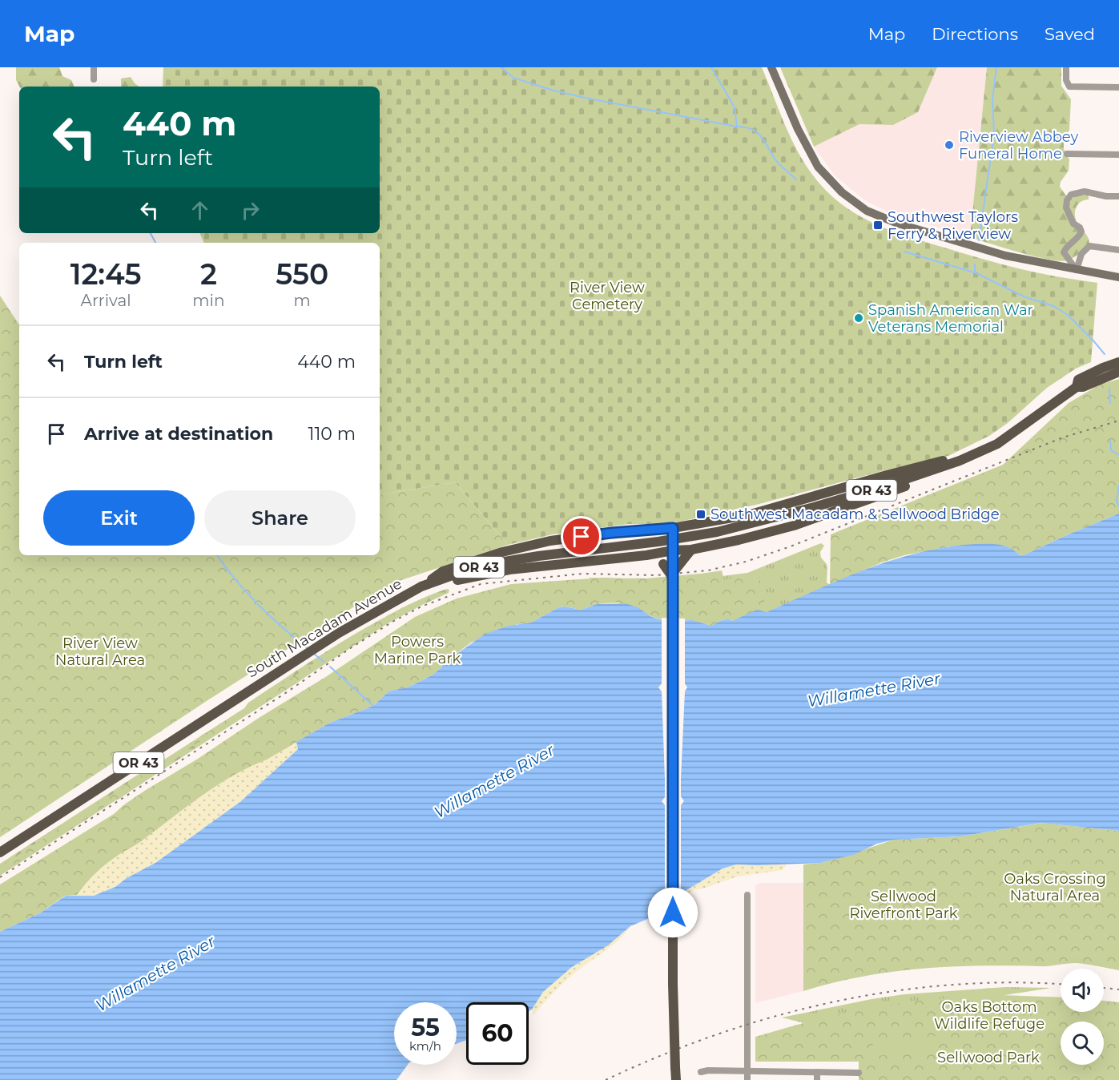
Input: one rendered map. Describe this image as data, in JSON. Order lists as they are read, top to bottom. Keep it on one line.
{"streets":{"main road":["OR 43","South Macadam Avenue"]},"water":["Willamette River"],"parks":["River View Cemetery","Powers Marine Park","River View Natural Area","Oaks Crossing Natural Area","Sellwood Riverfront Park","Oaks Bottom Wildlife Refuge","Sellwood Park"],"places":{"other":["Riverview Abbey Funeral Home","Spanish American War Veterans Memorial"],"transit":["Southwest Taylors Ferry & Riverview","Southwest Macadam & Sellwood Bridge"]},"page":{"header":"Map","nav":["Map","Directions","Saved"],"turn":["440 m","Turn left"],"eta":["12:45","Arrival","2","min","550","m"],"list":[{"name":"Turn left","value":"440 m"},{"name":"Arrive at destination","value":"110 m"}],"buttons":["Exit","Share"],"speed":"55 km/h","limit":"60"}}
